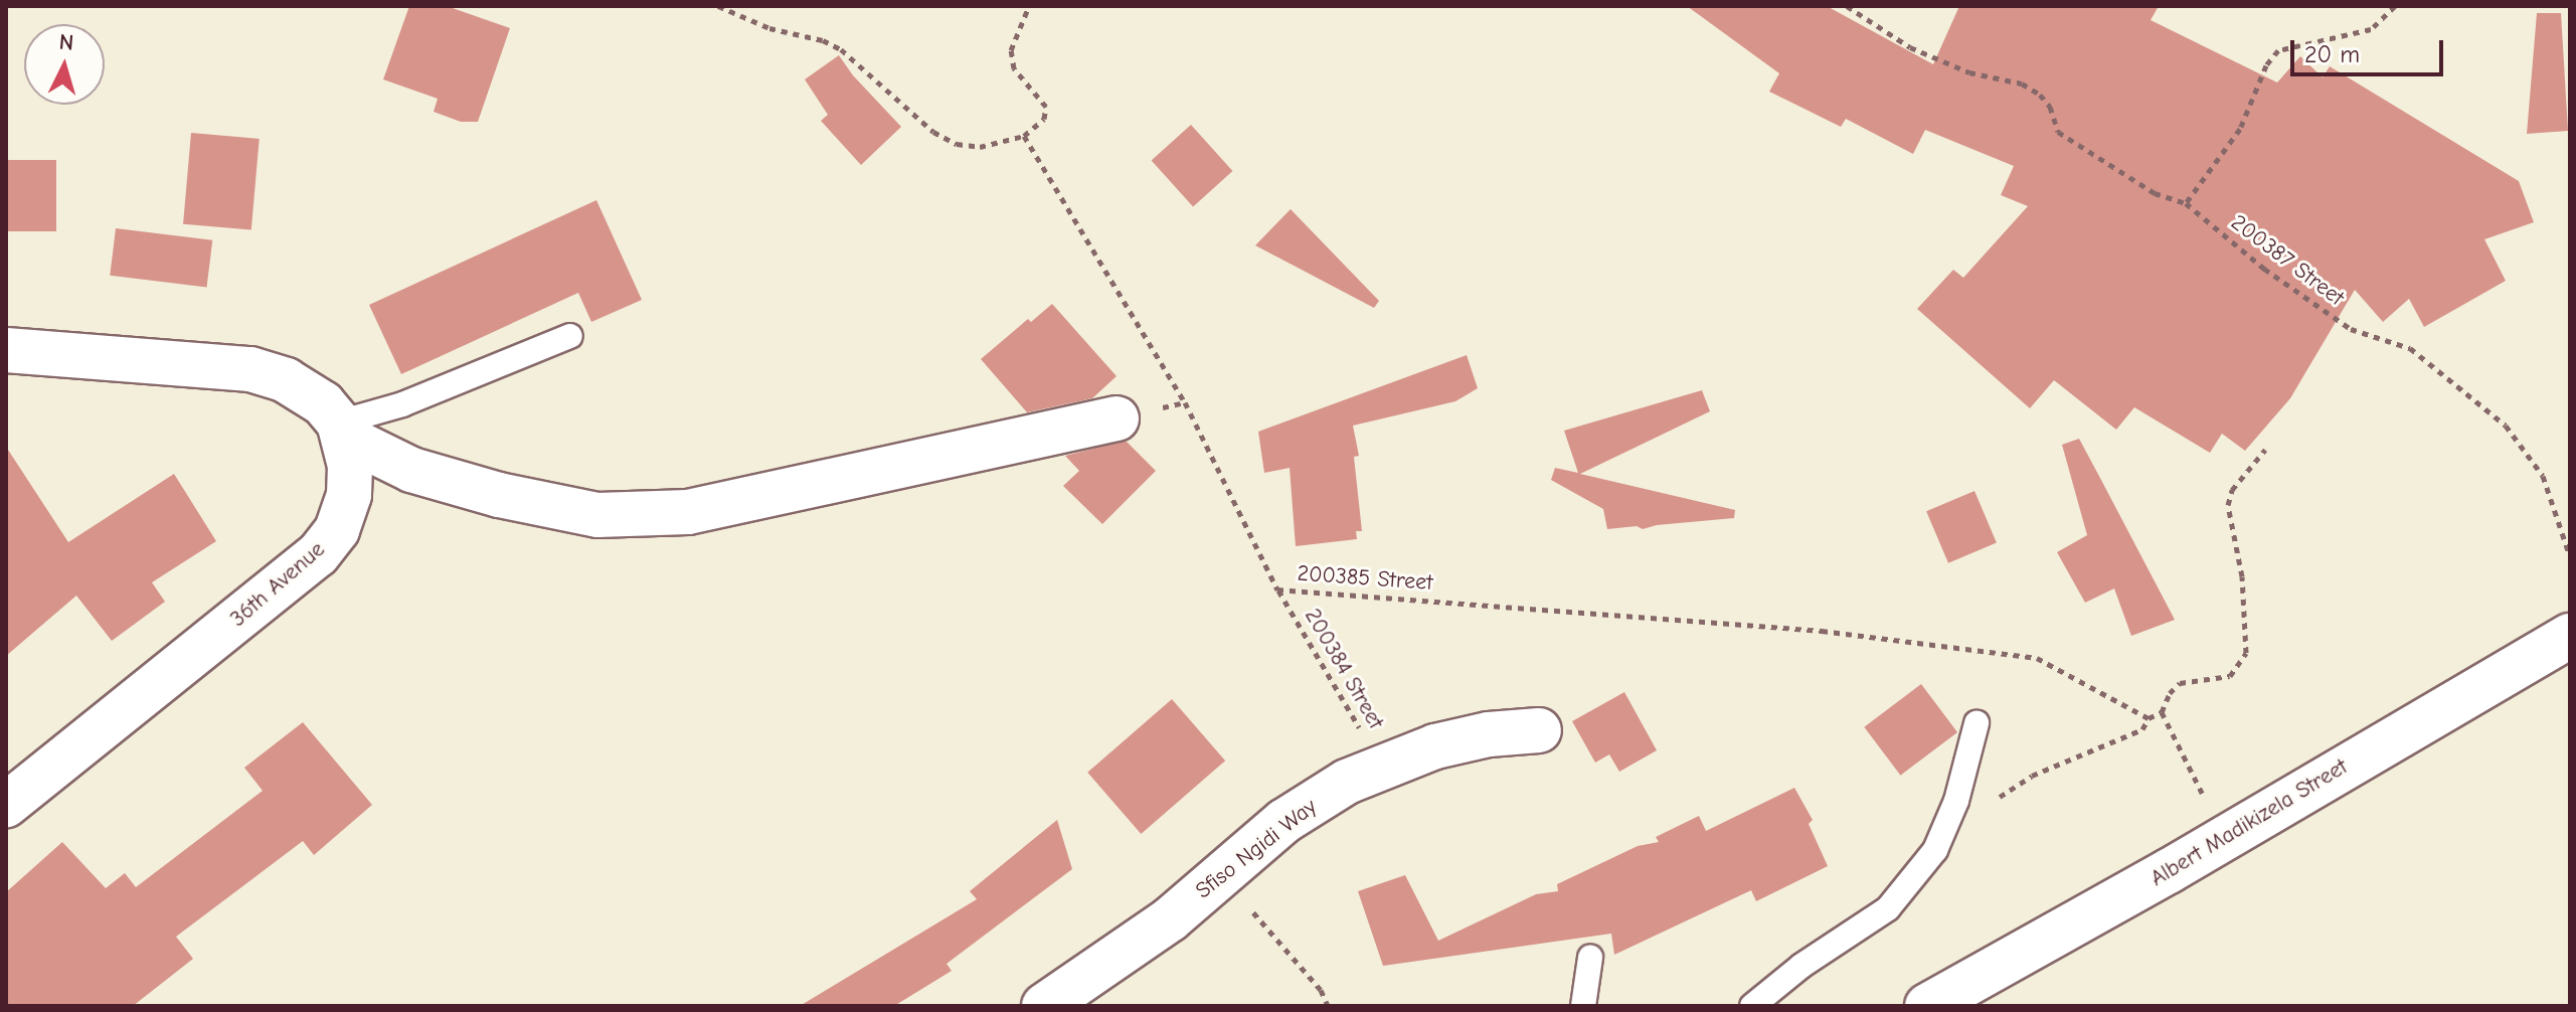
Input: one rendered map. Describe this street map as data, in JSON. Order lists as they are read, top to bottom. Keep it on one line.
{"streets":{"street":["36th Avenue","Albert Madikizela Street","Sfiso Ngidi Way"],"path":["200387 Street","200385 Street","200384 Street"]},"crossings":[["200385 Street","200384 Street"],["200384 Street","Sfiso Ngidi Way"]],"scale_bar":"20 m","north":"top"}
